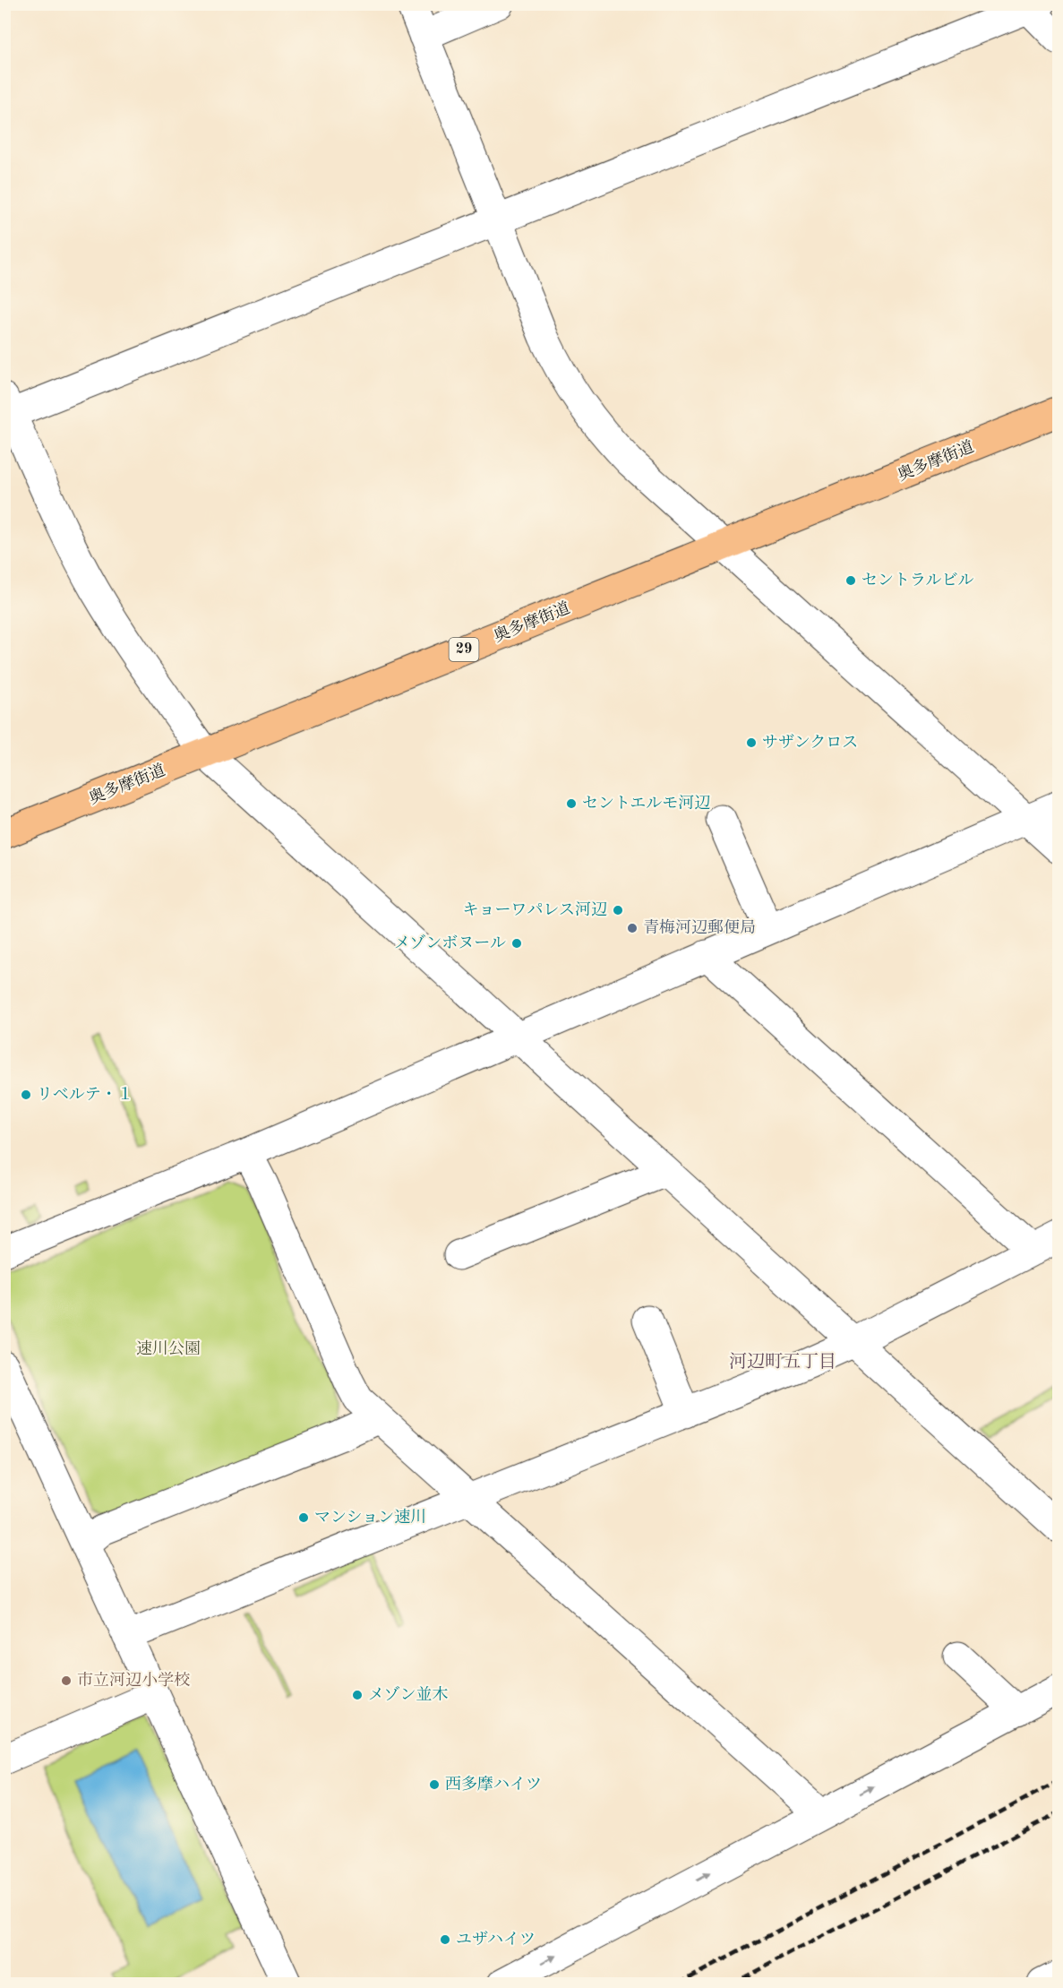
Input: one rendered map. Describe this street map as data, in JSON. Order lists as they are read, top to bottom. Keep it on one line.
{"streets":{"main road":["奥多摩街道","29"]},"districts":["河辺町五丁目"],"parks":["速川公園"],"places":["セントラルビル","サザンクロス","セントエルモ河辺","キョーワパレス河辺","青梅河辺郵便局","メゾンボヌール","リベルテ・１","マンション速川","市立河辺小学校","メゾン並木","西多摩ハイツ","ユザハイツ"]}
